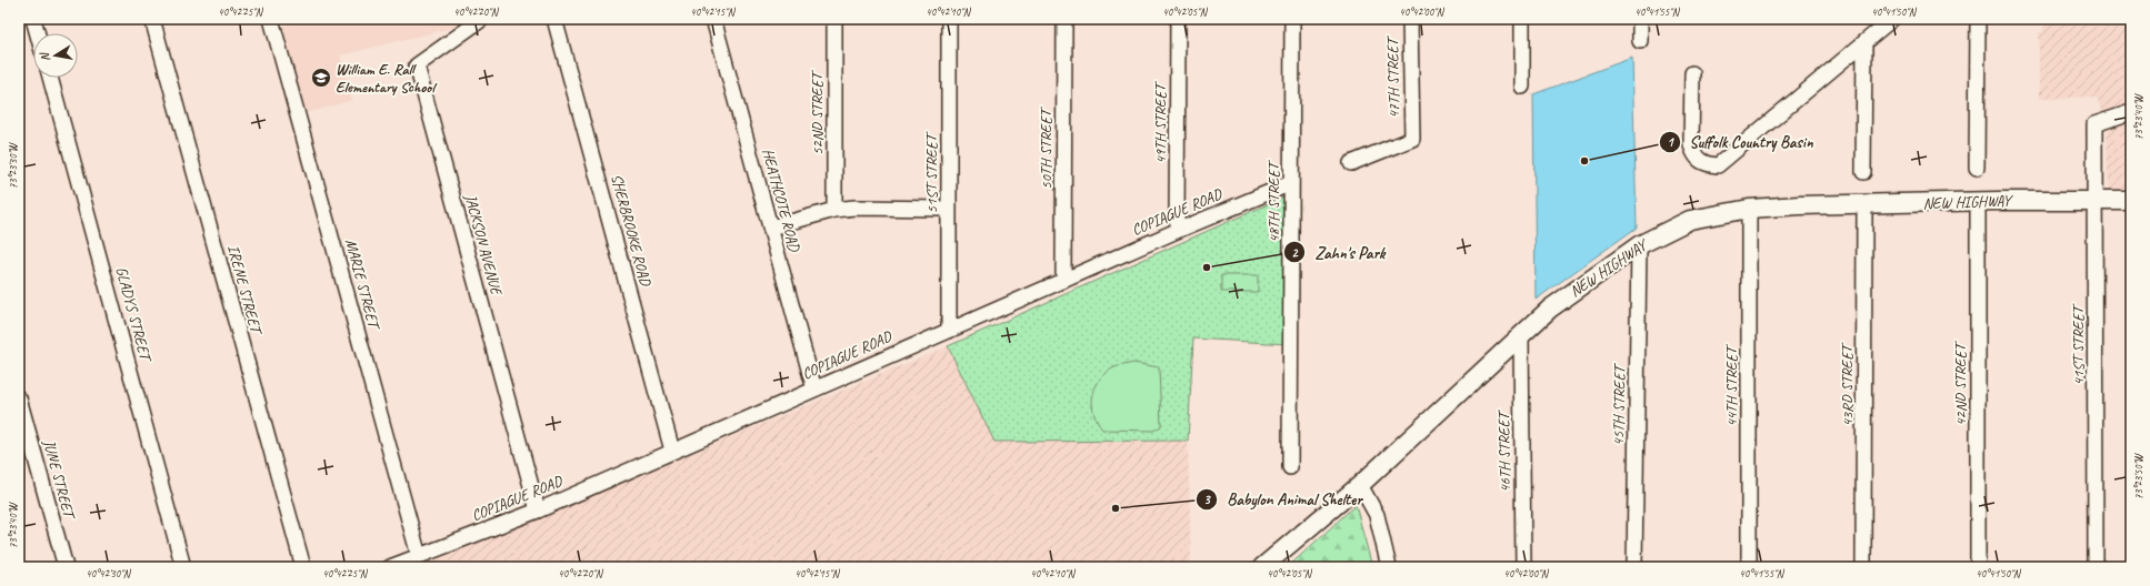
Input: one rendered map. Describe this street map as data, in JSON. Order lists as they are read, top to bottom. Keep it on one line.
{"streets":{"main road":["NEW HIGHWAY"],"street":["47TH STREET","52ND STREET","49TH STREET","50TH STREET","51ST STREET","HEATHCOTE ROAD","48TH STREET","COPIAGUE ROAD","SHERBROOKE ROAD","JACKSON AVENUE","MARIE STREET","IRENE STREET","GLADYS STREET","41ST STREET","42ND STREET","43RD STREET","44TH STREET","45TH STREET","46TH STREET","JUNE STREET"]},"crossings":[["49TH STREET","COPIAGUE ROAD"],["50TH STREET","COPIAGUE ROAD"],["51ST STREET","COPIAGUE ROAD"],["HEATHCOTE ROAD","COPIAGUE ROAD"],["NEW HIGHWAY","41ST STREET"],["NEW HIGHWAY","42ND STREET"],["NEW HIGHWAY","43RD STREET"],["NEW HIGHWAY","44TH STREET"],["NEW HIGHWAY","45TH STREET"],["NEW HIGHWAY","46TH STREET"],["48TH STREET","COPIAGUE ROAD"],["COPIAGUE ROAD","SHERBROOKE ROAD"],["COPIAGUE ROAD","JACKSON AVENUE"],["COPIAGUE ROAD","MARIE STREET"]],"places":{"school or university":["William E. Rall Elementary School"],"other":["Suffolk Country Basin","Zahn's Park","Babylon Animal Shelter"]},"north":"left","coordinates":["40°42'25\"N","40°42'20\"N","40°42'15\"N","40°42'10\"N","40°42'05\"N","40°42'00\"N","40°41'55\"N","40°41'50\"N","73°23'40\"W","73°23'30\"W","73°23'50\"W","40°42'30\"N"]}
